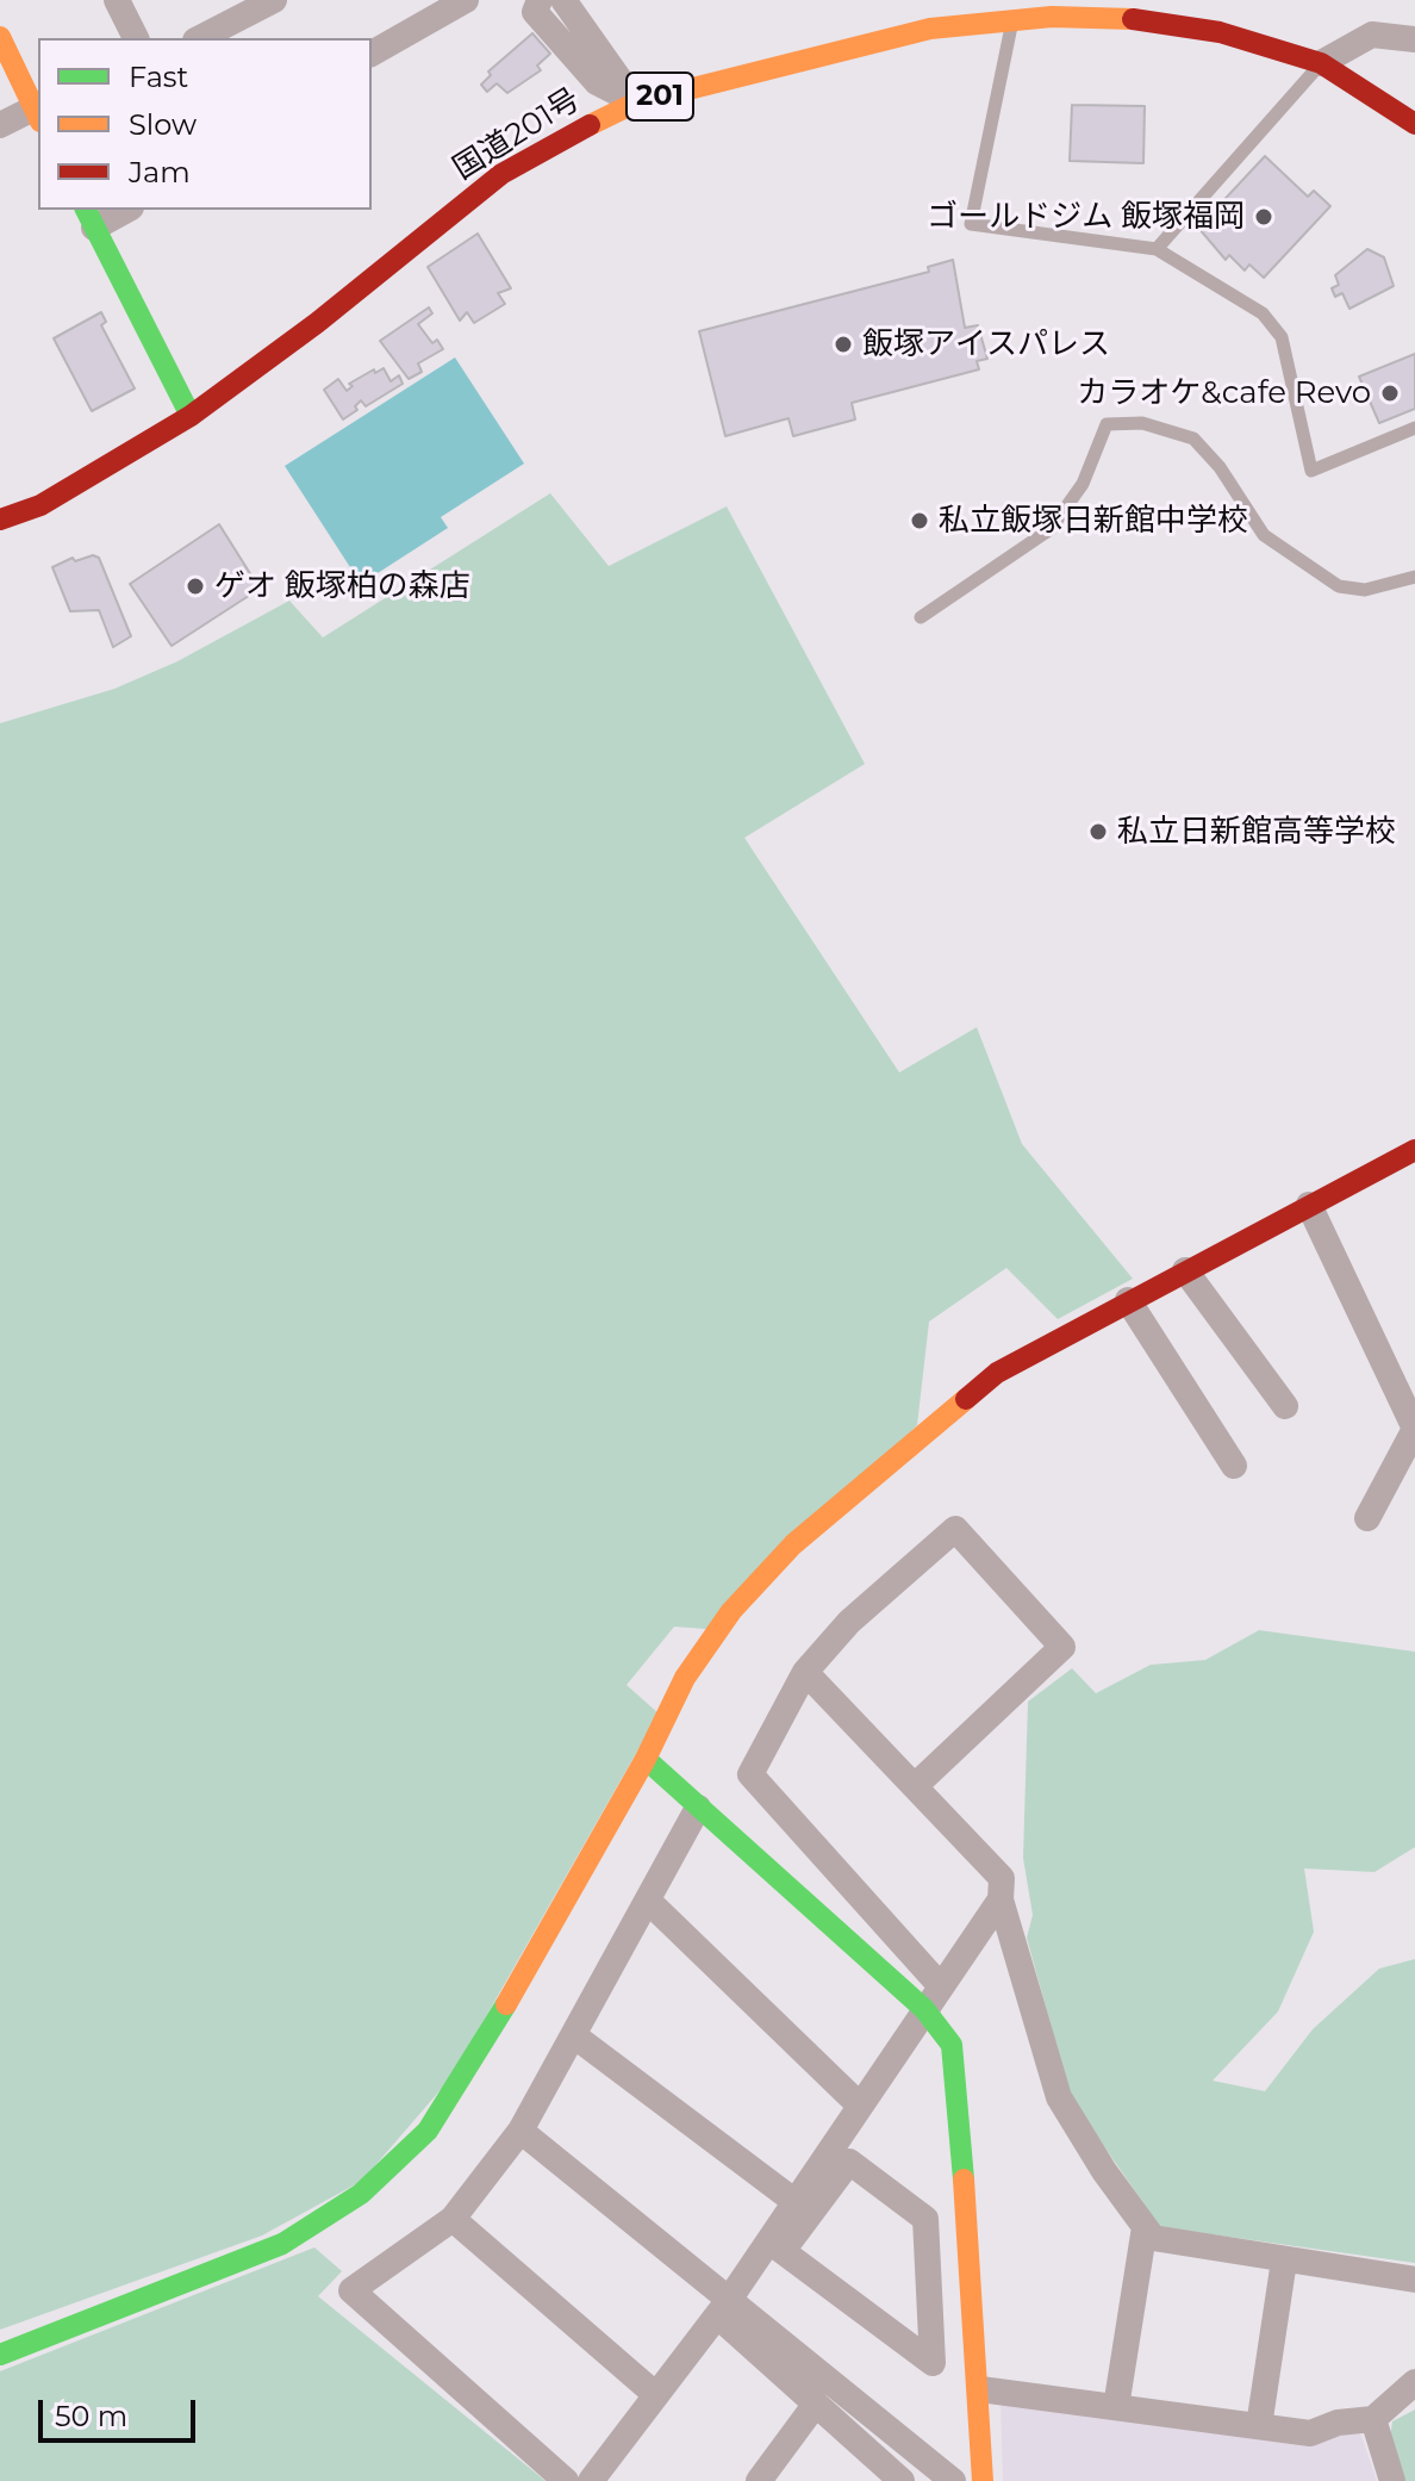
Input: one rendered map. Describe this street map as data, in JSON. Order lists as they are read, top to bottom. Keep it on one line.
{"streets":{"main road":["201","国道201号"]},"places":["ゴールドジム 飯塚福岡","飯塚アイスパレス","カラオケ&cafe Revo","私立飯塚日新館中学校","ゲオ 飯塚柏の森店","私立日新館高等学校"],"legend":["Fast","Slow","Jam"],"scale_bar":"50 m"}
